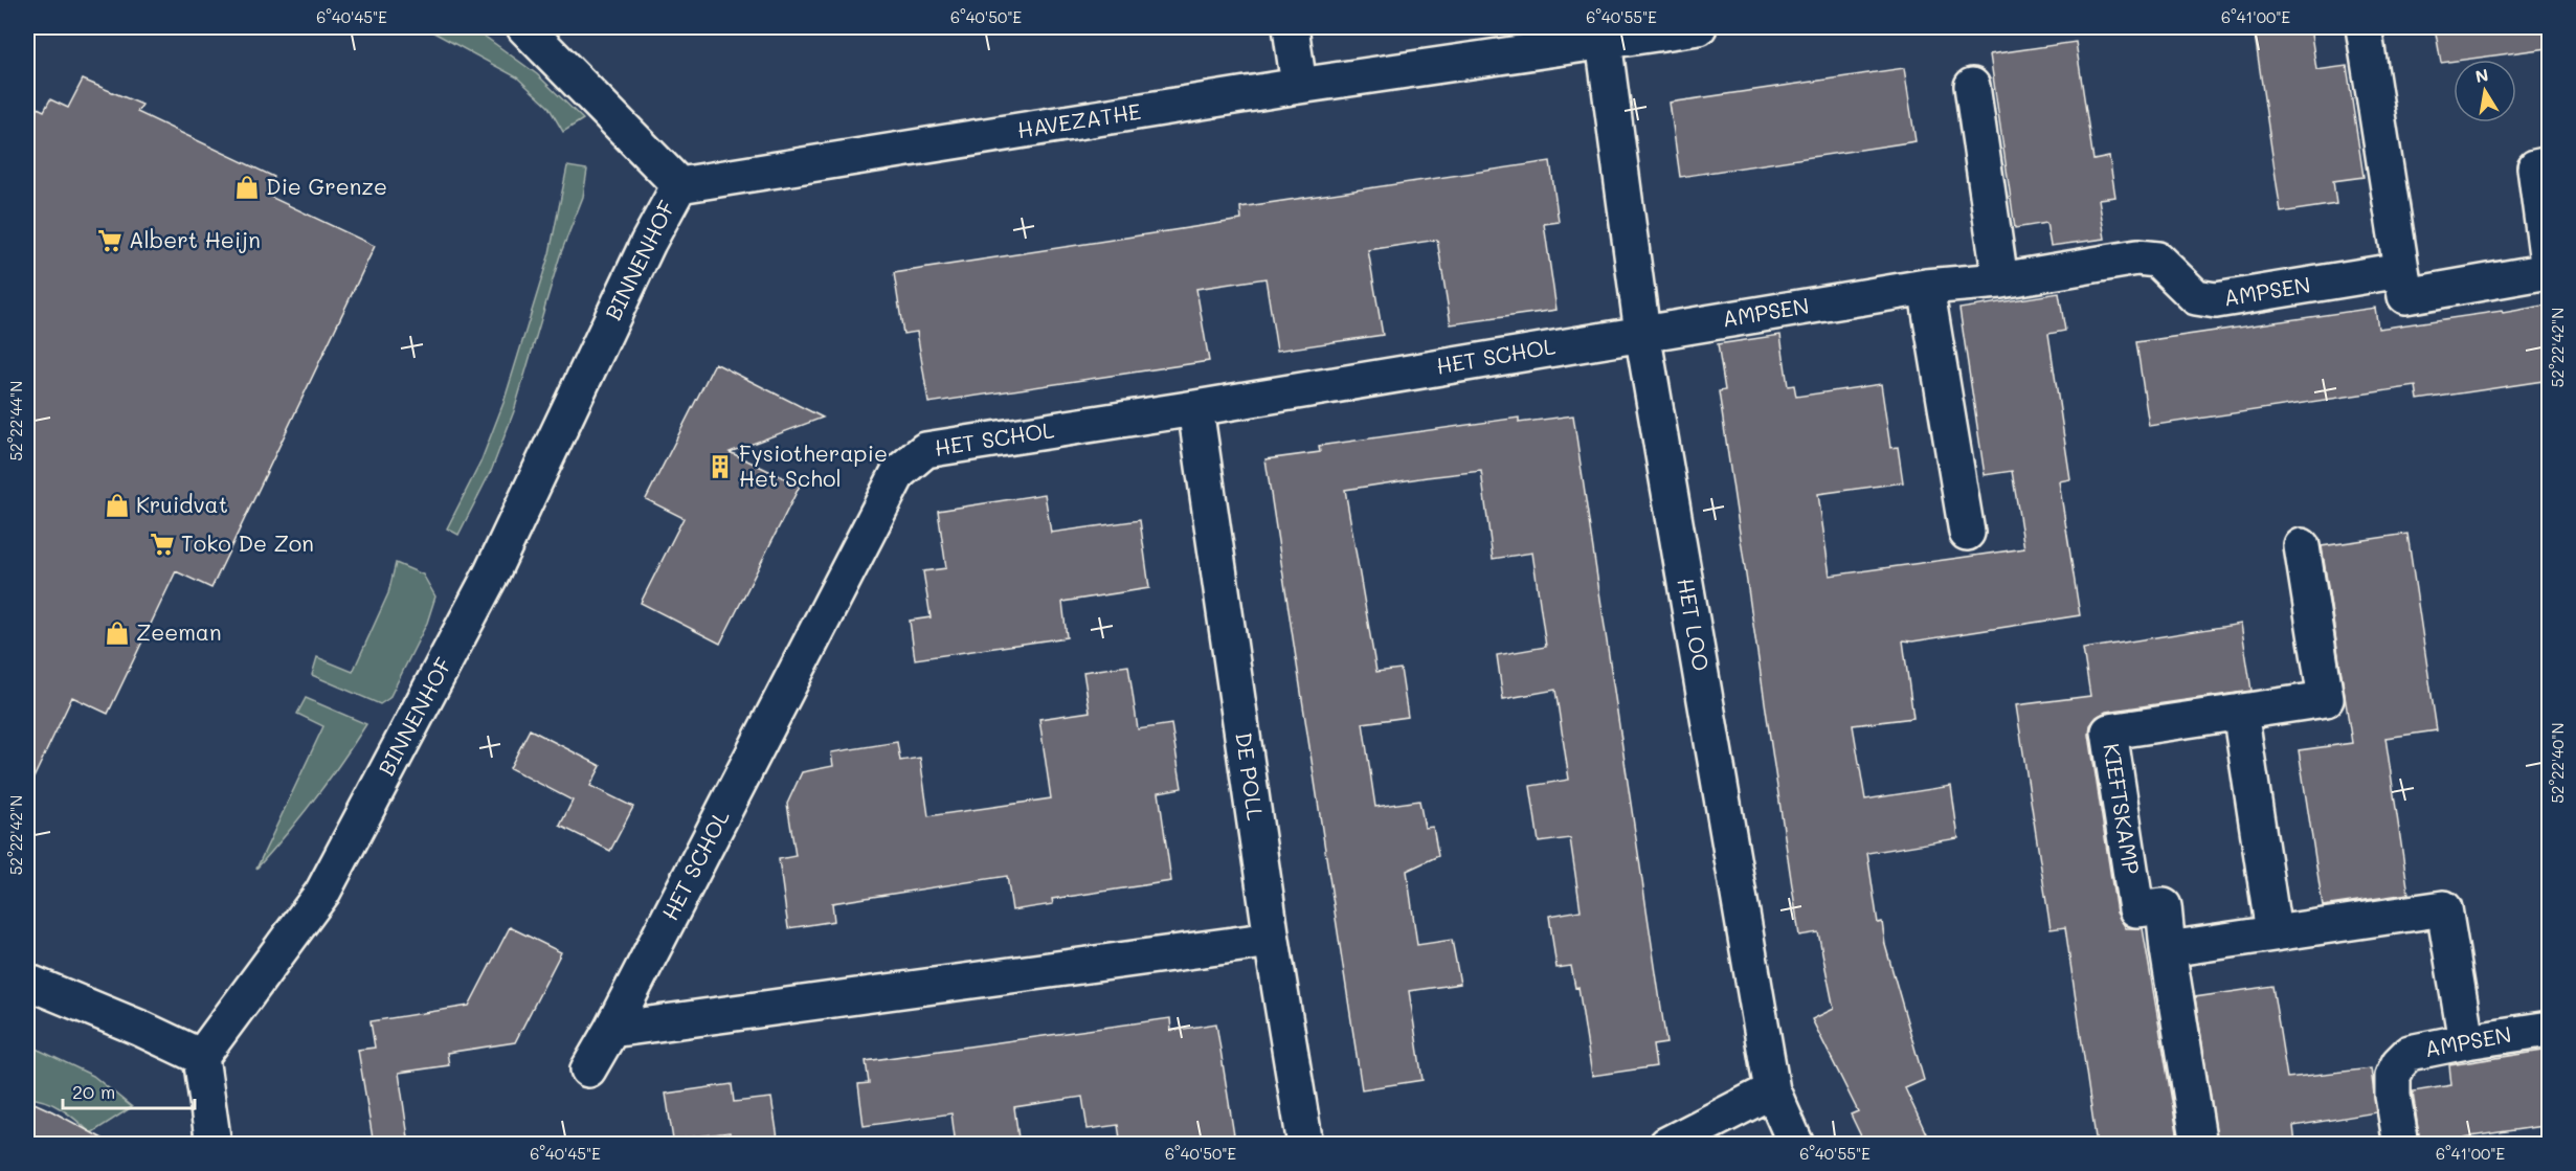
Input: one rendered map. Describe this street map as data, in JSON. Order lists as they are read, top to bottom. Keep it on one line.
{"streets":{"street":["HAVEZATHE","BINNENHOF","AMPSEN","HET SCHOL","HET LOO","DE POLL","KIEFTSKAMP"]},"crossings":[["HAVEZATHE","BINNENHOF"],["HAVEZATHE","HET LOO"],["AMPSEN","HET SCHOL"],["AMPSEN","HET LOO"],["HET SCHOL","HET LOO"],["HET SCHOL","DE POLL"]],"places":{"shop":["Die Grenze","Kruidvat","Zeeman"],"supermarket":["Albert Heijn","Toko De Zon"],"building":["Fysiotherapie Het Schol"]},"scale_bar":"20 m","north":"top","coordinates":["6°40'45\"E","6°40'50\"E","6°40'55\"E","6°41'00\"E","52°22'42\"N","52°22'44\"N","52°22'40\"N"]}
